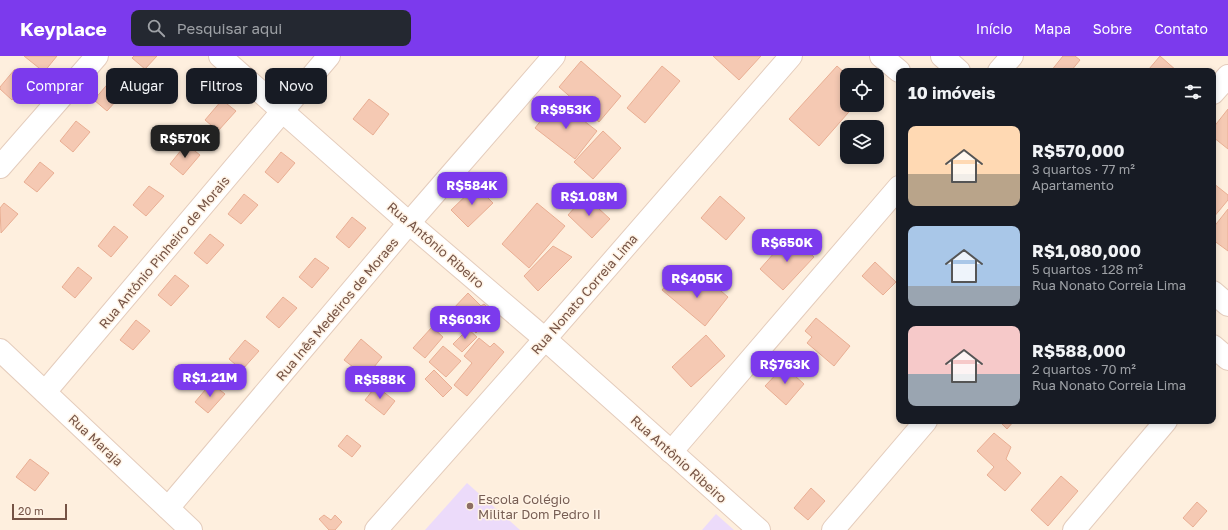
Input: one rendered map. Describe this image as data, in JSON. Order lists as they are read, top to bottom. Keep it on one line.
{"streets":{"street":["Rua Antônio Ribeiro","Rua Antônio Pinheiro de Morais","Rua Nonato Correia Lima","Rua Inês Medeiros de Moraes","Rua Maraja"]},"crossings":[["Rua Antônio Ribeiro","Rua Antônio Pinheiro de Morais"],["Rua Antônio Ribeiro","Rua Nonato Correia Lima"],["Rua Antônio Ribeiro","Rua Inês Medeiros de Moraes"],["Rua Antônio Pinheiro de Morais","Rua Maraja"],["Rua Inês Medeiros de Moraes","Rua Maraja"]],"places":["Escola Colégio Militar Dom Pedro II"],"scale_bar":"20 m","page":{"header":"Keyplace","search":"Pesquisar aqui","nav":["Início","Mapa","Sobre","Contato"],"chip":["Comprar","Alugar","Filtros","Novo"],"heading":"10 imóveis","price":["R$953K","R$570K","R$584K","R$1.08M","R$650K","R$405K","R$603K","R$763K","R$1.21M","R$588K"],"list":[{"name":"R$570,000","note":"3 quartos · 77 m² · Apartamento"},{"name":"R$1,080,000","note":"5 quartos · 128 m² · Rua Nonato Correia Lima"},{"name":"R$588,000","note":"2 quartos · 70 m² · Rua Nonato Correia Lima"}],"scale":"20 m"}}
